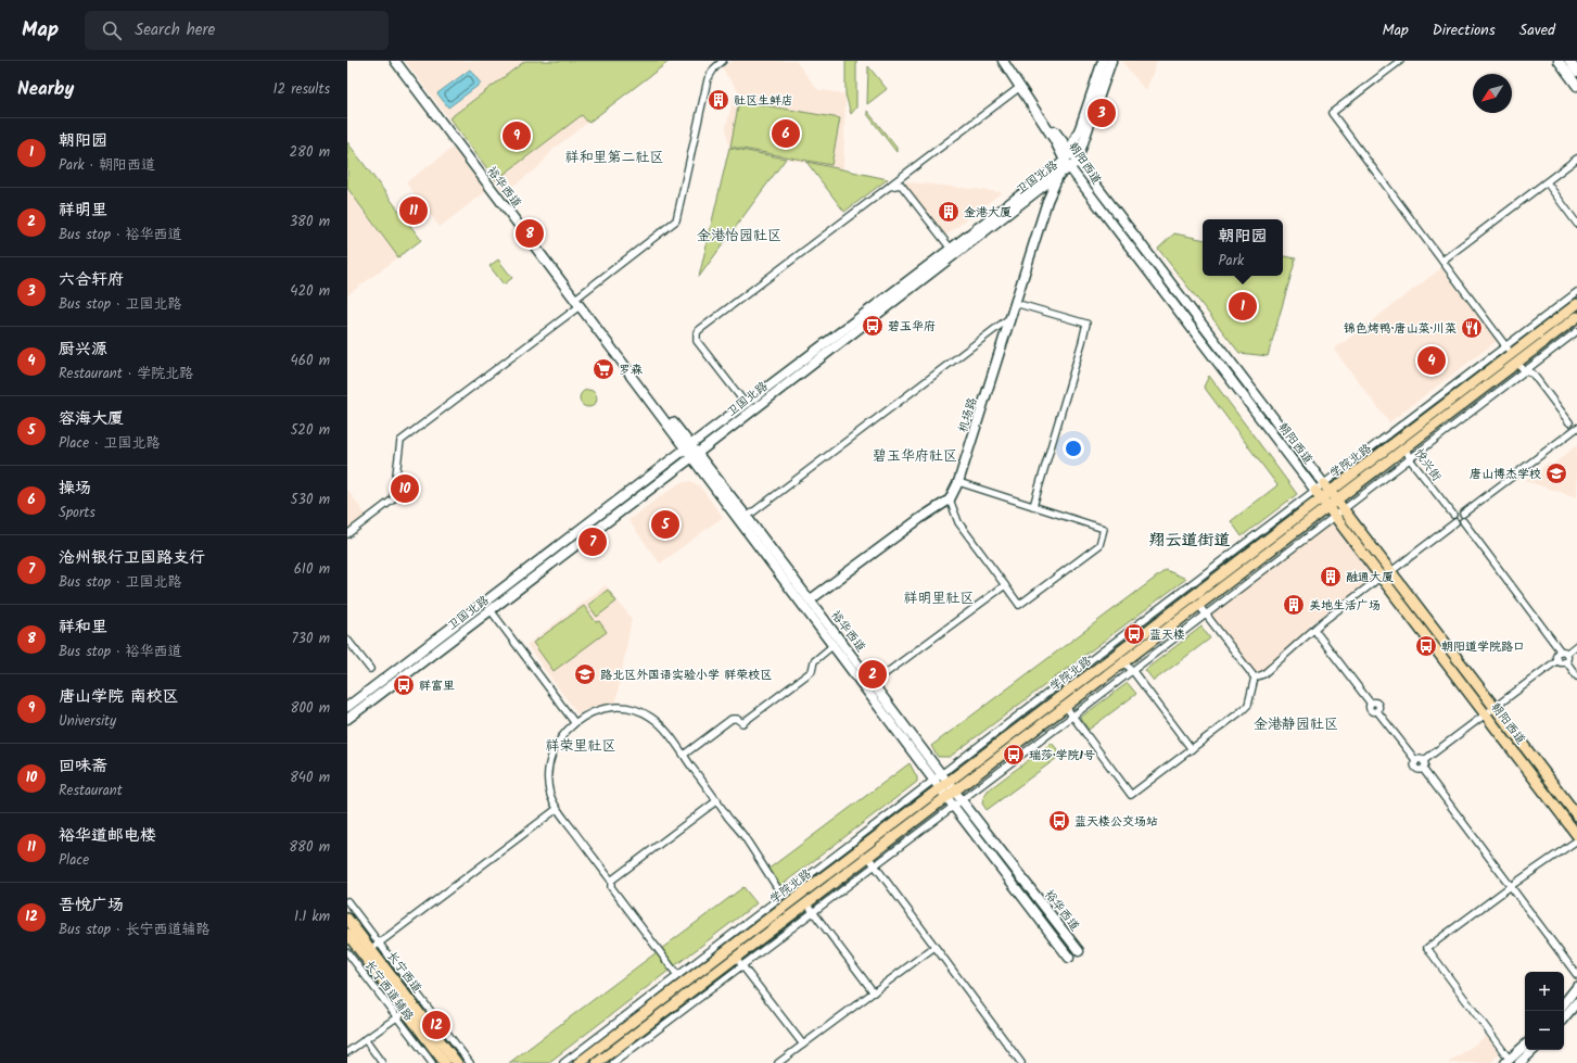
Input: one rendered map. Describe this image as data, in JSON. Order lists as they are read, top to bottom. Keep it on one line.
{"streets":{"main road":["朝阳西道","卫国北路","裕华西道","机场路","学院北路","长宁西道"],"street":["悦兴街","长宁西道辅路"]},"crossings":[["朝阳西道","卫国北路"],["朝阳西道","学院北路"],["卫国北路","裕华西道"],["卫国北路","机场路"],["裕华西道","学院北路"],["学院北路","悦兴街"]],"districts":["祥和里第二社区","金港怡园社区","碧玉华府社区","翔云道街道","祥明里社区","金港静园社区","祥荣里社区"],"places":{"building":["社区生鲜店","金港大厦","融通大厦","美地生活广场"],"bus stop":["碧玉华府","蓝天楼","朝阳道学院路口","祥富里","瑞莎·学院1号","蓝天楼公交场站"],"restaurant":["锦色烤鸭·唐山菜·川菜"],"supermarket":["罗森"],"school or university":["唐山博杰学校","路北区外国语实验小学 祥荣校区"]},"north":"bottom left","page":{"header":"Map","search":"Search here","nav":["Map","Directions","Saved"],"heading":["Nearby","12 results"],"pins":["3","6","9","11","8","1","4","10","5","7","2","12"],"list":[{"mark":"1","name":"朝阳园","note":"Park · 朝阳西道","value":"280 m"},{"mark":"2","name":"祥明里","note":"Bus stop · 裕华西道","value":"380 m"},{"mark":"3","name":"六合轩府","note":"Bus stop · 卫国北路","value":"420 m"},{"mark":"4","name":"厨兴源","note":"Restaurant · 学院北路","value":"460 m"},{"mark":"5","name":"容海大厦","note":"Place · 卫国北路","value":"520 m"},{"mark":"6","name":"操场","note":"Sports","value":"530 m"},{"mark":"7","name":"沧州银行卫国路支行","note":"Bus stop · 卫国北路","value":"610 m"},{"mark":"8","name":"祥和里","note":"Bus stop · 裕华西道","value":"730 m"},{"mark":"9","name":"唐山学院 南校区","note":"University","value":"800 m"},{"mark":"10","name":"回味斋","note":"Restaurant","value":"840 m"},{"mark":"11","name":"裕华道邮电楼","note":"Place","value":"880 m"},{"mark":"12","name":"吾悦广场","note":"Bus stop · 长宁西道辅路","value":"1.1 km"}],"popup":["朝阳园","Park"],"map_buttons":["+","−"]}}
